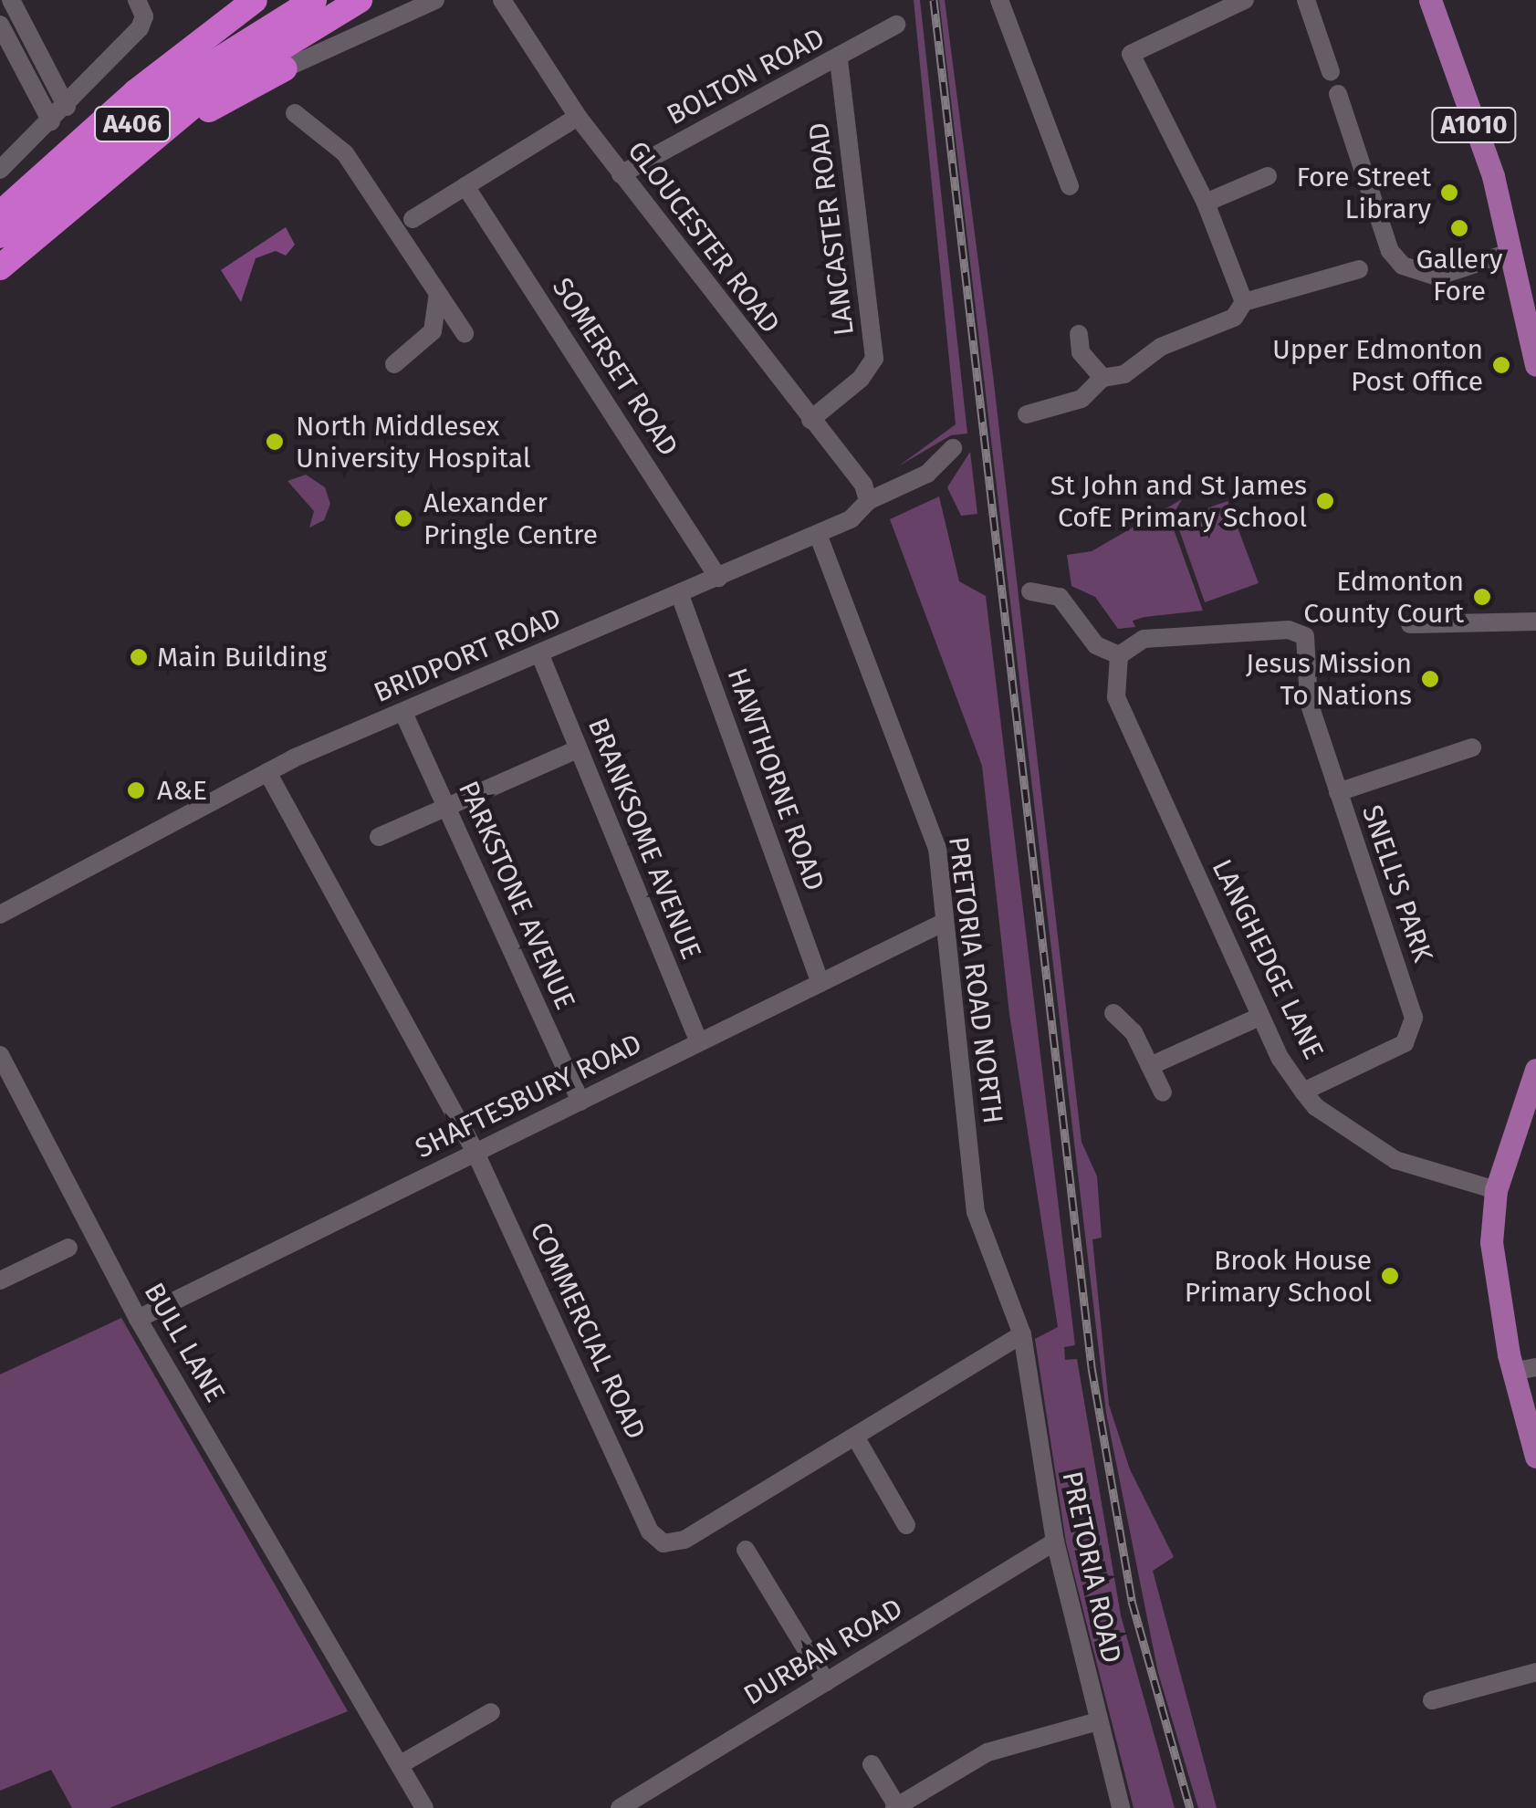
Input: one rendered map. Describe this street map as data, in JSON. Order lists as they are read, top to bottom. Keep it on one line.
{"streets":{"highway":["A406"],"main road":["A1010"],"street":["BOLTON ROAD","LANCASTER ROAD","GLOUCESTER ROAD","SOMERSET ROAD","BRIDPORT ROAD","HAWTHORNE ROAD","BRANKSOME AVENUE","SNELL'S PARK","PARKSTONE AVENUE","LANGHEDGE LANE","PRETORIA ROAD NORTH","SHAFTESBURY ROAD","COMMERCIAL ROAD","BULL LANE","PRETORIA ROAD","DURBAN ROAD"]},"crossings":[["BOLTON ROAD","LANCASTER ROAD"],["BOLTON ROAD","GLOUCESTER ROAD"],["LANCASTER ROAD","GLOUCESTER ROAD"],["GLOUCESTER ROAD","BRIDPORT ROAD"],["SOMERSET ROAD","BRIDPORT ROAD"],["BRIDPORT ROAD","HAWTHORNE ROAD"],["BRIDPORT ROAD","BRANKSOME AVENUE"],["BRIDPORT ROAD","PARKSTONE AVENUE"],["BRIDPORT ROAD","PRETORIA ROAD NORTH"],["BRIDPORT ROAD","COMMERCIAL ROAD"],["HAWTHORNE ROAD","SHAFTESBURY ROAD"],["BRANKSOME AVENUE","SHAFTESBURY ROAD"],["SNELL'S PARK","LANGHEDGE LANE"],["PARKSTONE AVENUE","SHAFTESBURY ROAD"],["PRETORIA ROAD NORTH","SHAFTESBURY ROAD"],["PRETORIA ROAD NORTH","COMMERCIAL ROAD"],["PRETORIA ROAD NORTH","PRETORIA ROAD"],["SHAFTESBURY ROAD","COMMERCIAL ROAD"],["SHAFTESBURY ROAD","BULL LANE"],["COMMERCIAL ROAD","PRETORIA ROAD"],["PRETORIA ROAD","DURBAN ROAD"]],"places":["Fore Street Library","Gallery Fore","Upper Edmonton Post Office","North Middlesex University Hospital","St John and St James CofE Primary School","Alexander Pringle Centre","Edmonton County Court","Main Building","Jesus Mission To Nations","A&E","Brook House Primary School"]}
